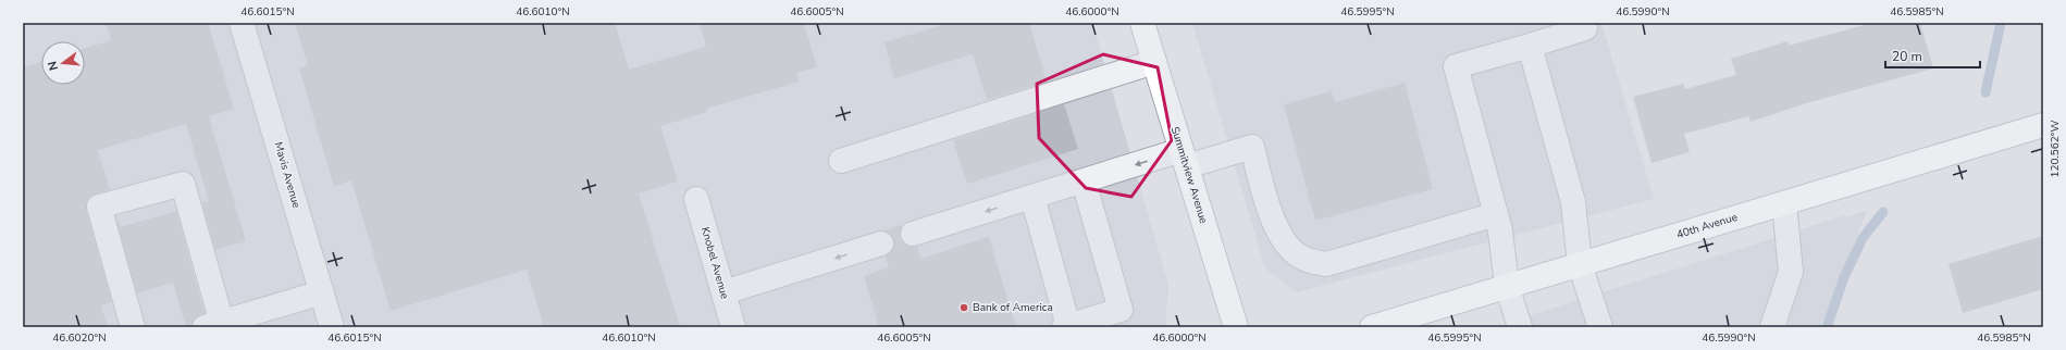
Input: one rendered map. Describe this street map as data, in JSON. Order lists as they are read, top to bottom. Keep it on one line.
{"streets":{"main road":["Summitview Avenue","40th Avenue"],"street":["Mavis Avenue","Knobel Avenue"]},"places":["Bank of America"],"scale_bar":"20 m","north":"left","coordinates":["46.6015°N","46.6010°N","46.6005°N","46.6000°N","46.5995°N","46.5990°N","46.5985°N","120.562°W","46.6020°N"]}
